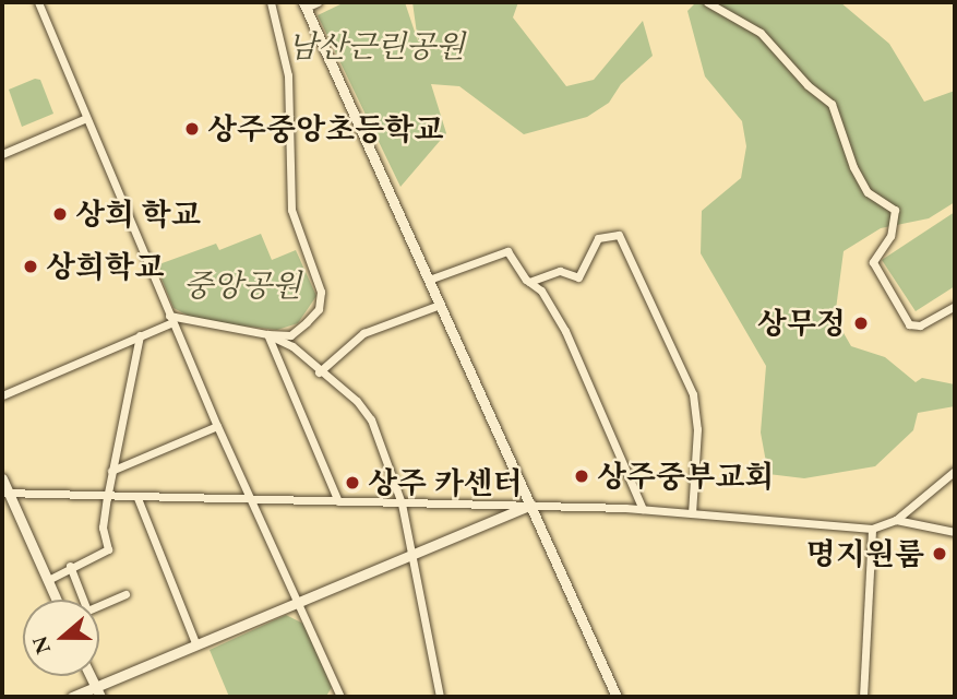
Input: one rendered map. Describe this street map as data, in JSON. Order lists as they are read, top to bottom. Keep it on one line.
{"parks":["남산근린공원","중앙공원"],"places":["상주중앙초등학교","상희 학교","상희학교","상무정","상주중부교회","상주 카센터","명지원룸"],"north":"left"}
